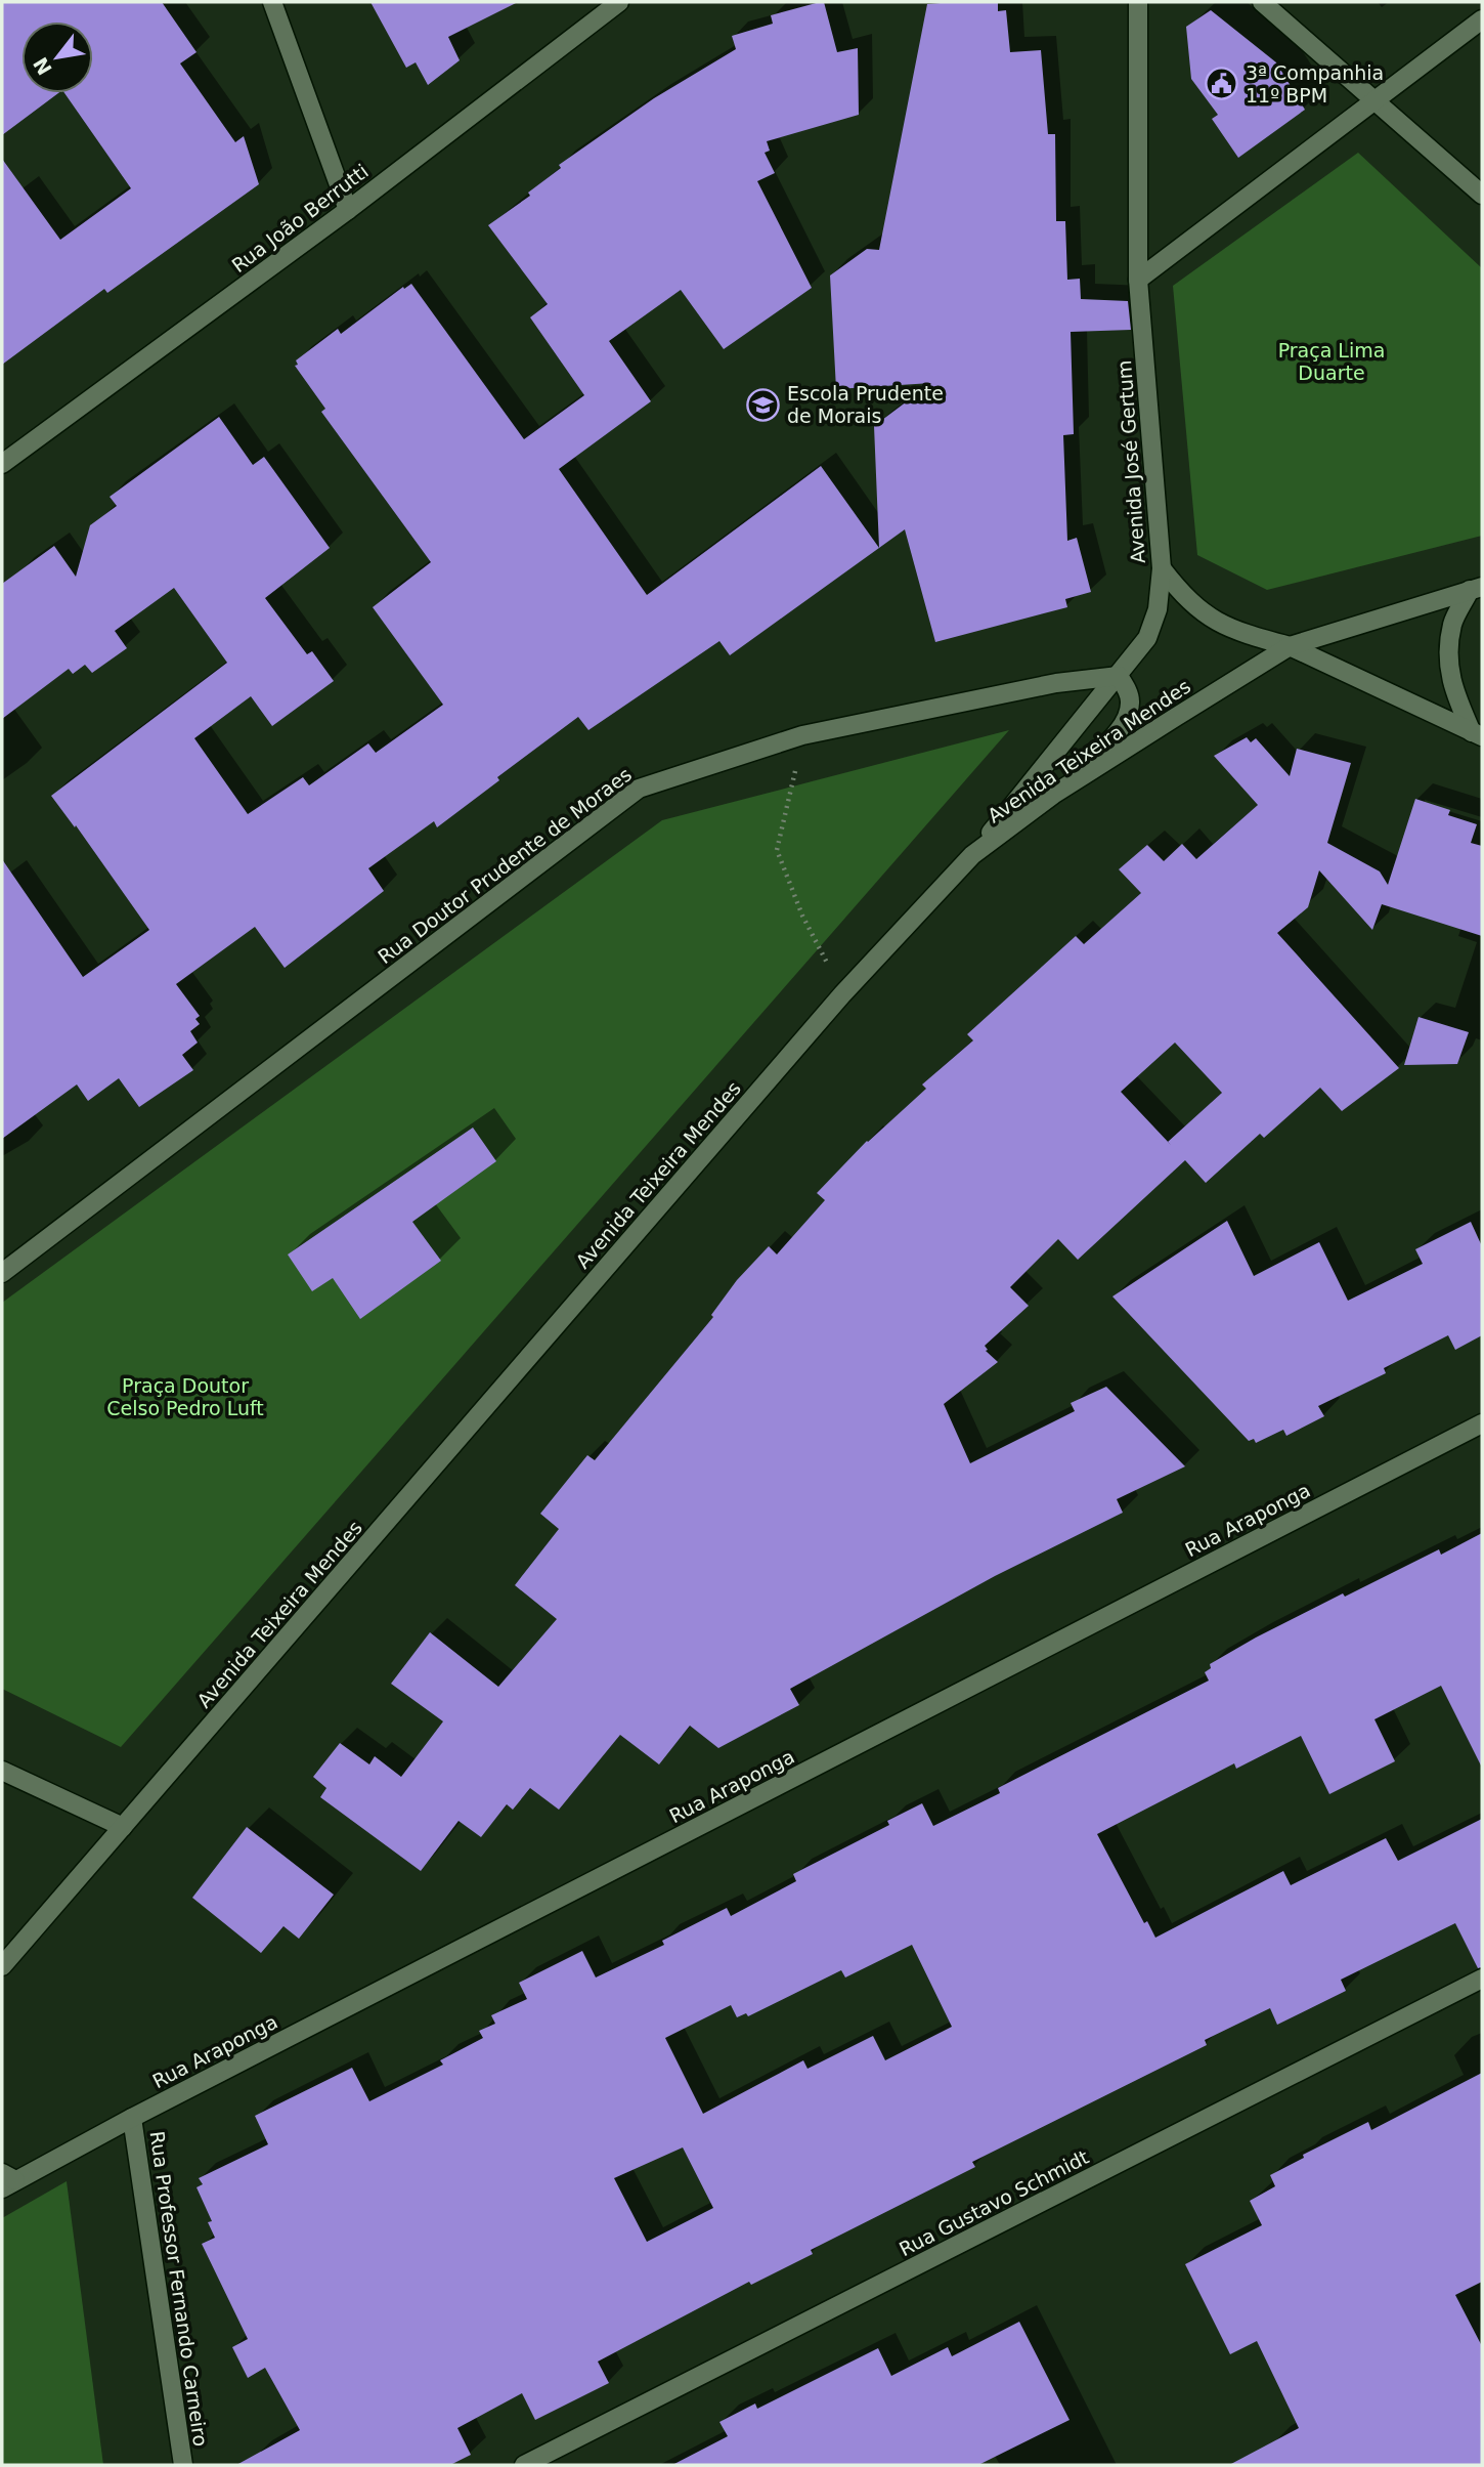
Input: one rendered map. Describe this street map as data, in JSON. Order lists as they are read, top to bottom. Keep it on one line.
{"streets":{"street":["Rua João Berrutti","Avenida José Gertum","Avenida Teixeira Mendes","Rua Doutor Prudente de Moraes","Rua Araponga","Rua Gustavo Schmidt","Rua Professor Fernando Carneiro"]},"crossings":[["Avenida José Gertum","Avenida Teixeira Mendes"],["Avenida José Gertum","Rua Doutor Prudente de Moraes"],["Rua Araponga","Rua Professor Fernando Carneiro"]],"parks":["Praça Lima Duarte","Praça Doutor Celso Pedro Luft"],"places":{"public building":["3ª Companhia 11º BPM"],"school or university":["Escola Prudente de Morais"]},"north":"bottom left"}
